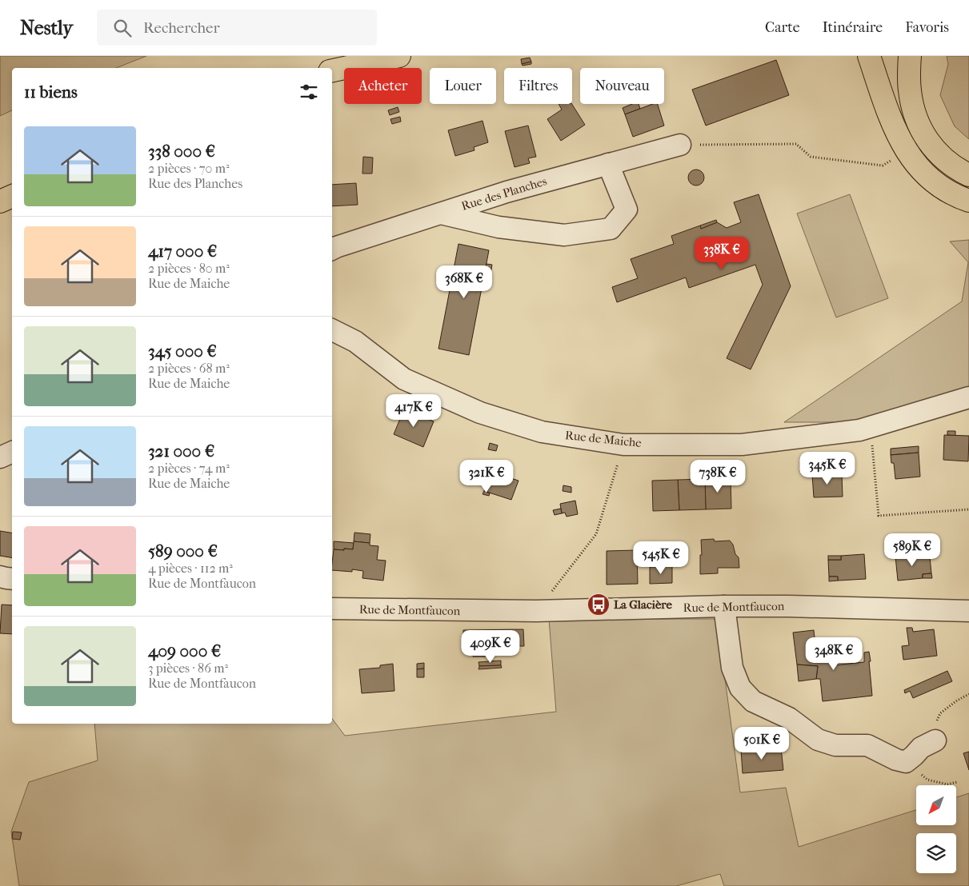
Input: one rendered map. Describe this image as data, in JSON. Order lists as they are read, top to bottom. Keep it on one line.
{"streets":{"street":["Rue des Planches","Rue de Maiche","Rue de Montfaucon"]},"places":{"bus stop":["La Glacière"]},"north":"bottom left","page":{"header":"Nestly","search":"Rechercher","nav":["Carte","Itinéraire","Favoris"],"chip":["Acheter","Louer","Filtres","Nouveau"],"heading":"11 biens","list":[{"name":"338 000 €","note":"2 pièces · 70 m² · Rue des Planches"},{"name":"417 000 €","note":"2 pièces · 80 m² · Rue de Maiche"},{"name":"345 000 €","note":"2 pièces · 68 m² · Rue de Maiche"},{"name":"321 000 €","note":"2 pièces · 74 m² · Rue de Maiche"},{"name":"589 000 €","note":"4 pièces · 112 m² · Rue de Montfaucon"},{"name":"409 000 €","note":"3 pièces · 86 m² · Rue de Montfaucon"}],"price":["338K €","368K €","417K €","345K €","321K €","738K €","589K €","545K €","409K €","348K €","501K €"]}}
